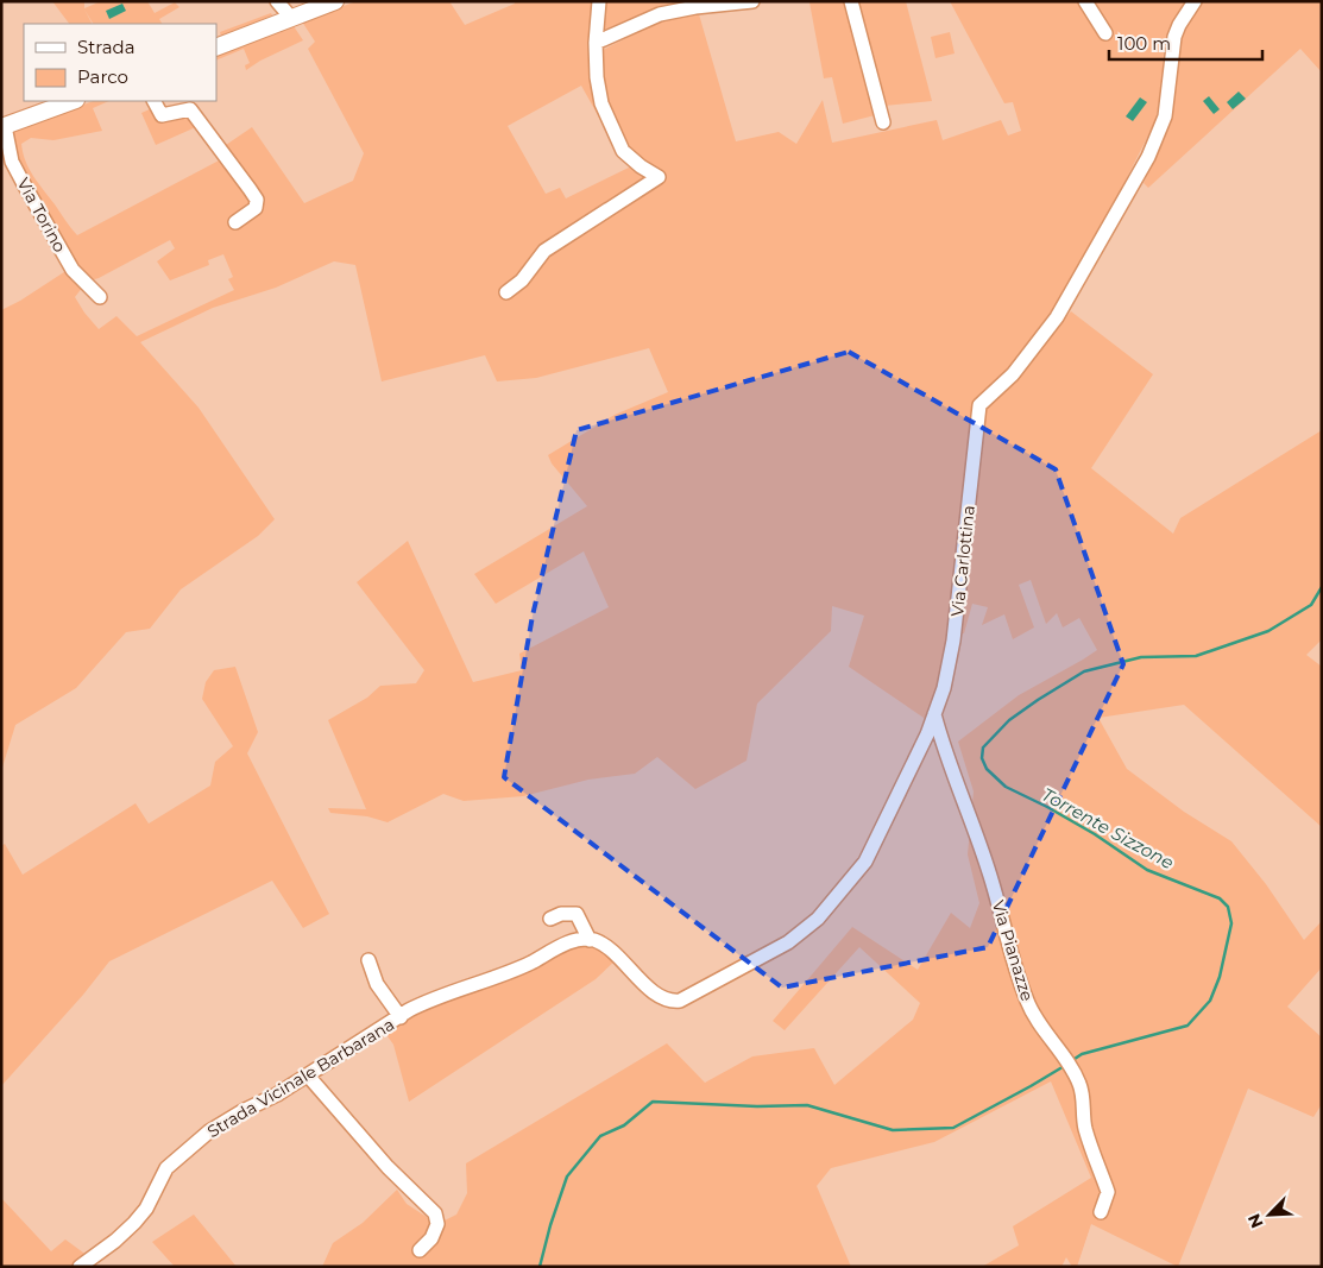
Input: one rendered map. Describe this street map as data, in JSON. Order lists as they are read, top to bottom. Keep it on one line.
{"streets":{"main road":["Via Torino"],"street":["Via Carlottina","Via Pianazze","Strada Vicinale Barbarana"]},"crossings":[["Via Carlottina","Via Pianazze"],["Via Carlottina","Strada Vicinale Barbarana"]],"water":["Torrente Sizzone"],"legend":["Strada","Parco"],"scale_bar":"100 m","north":"bottom left"}
